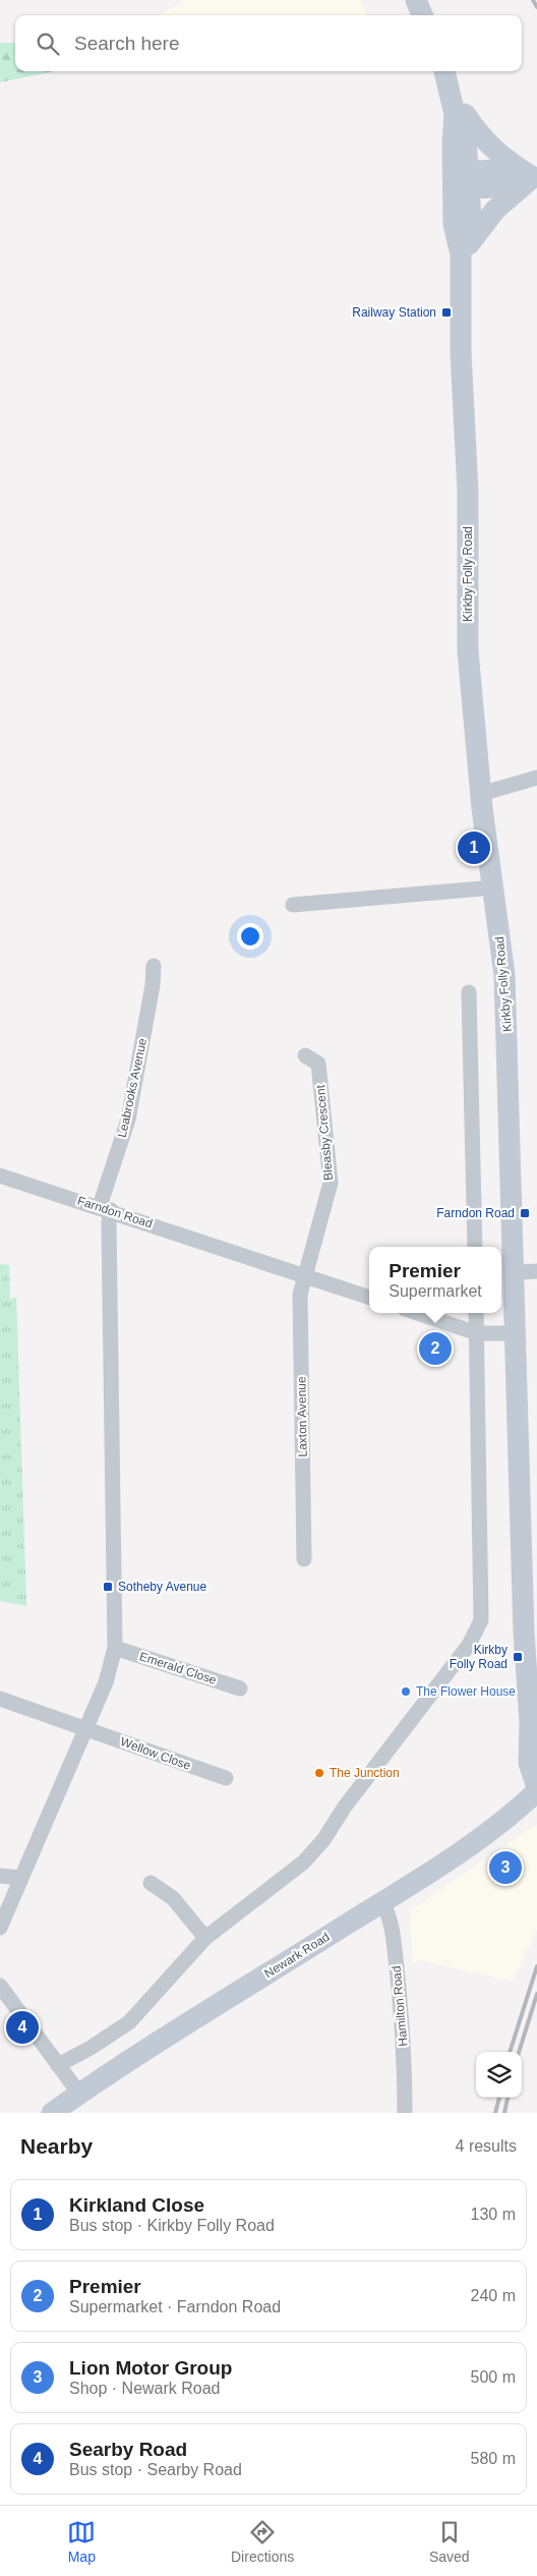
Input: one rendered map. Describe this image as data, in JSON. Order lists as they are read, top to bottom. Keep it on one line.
{"streets":{"main road":["Kirkby Folly Road","Newark Road"],"street":["Leabrooks Avenue","Bleasby Crescent","Farndon Road","Laxton Avenue","Emerald Close","Wellow Close","Hamilton Road"]},"crossings":[["Kirkby Folly Road","Newark Road"],["Leabrooks Avenue","Farndon Road"],["Bleasby Crescent","Farndon Road"],["Bleasby Crescent","Laxton Avenue"],["Farndon Road","Laxton Avenue"],["Newark Road","Hamilton Road"]],"places":{"transit":["Railway Station","Farndon Road","Sotheby Avenue","Kirkby Folly Road"],"other":["The Flower House","The Junction"]},"page":{"search":"Search here","pins":["1","2","3","4"],"popup":["Premier","Supermarket"],"heading":["Nearby","4 results"],"list":[{"mark":"1","name":"Kirkland Close","note":"Bus stop · Kirkby Folly Road","value":"130 m"},{"mark":"2","name":"Premier","note":"Supermarket · Farndon Road","value":"240 m"},{"mark":"3","name":"Lion Motor Group","note":"Shop · Newark Road","value":"500 m"},{"mark":"4","name":"Searby Road","note":"Bus stop · Searby Road","value":"580 m"}],"nav":["Map","Directions","Saved"]}}
